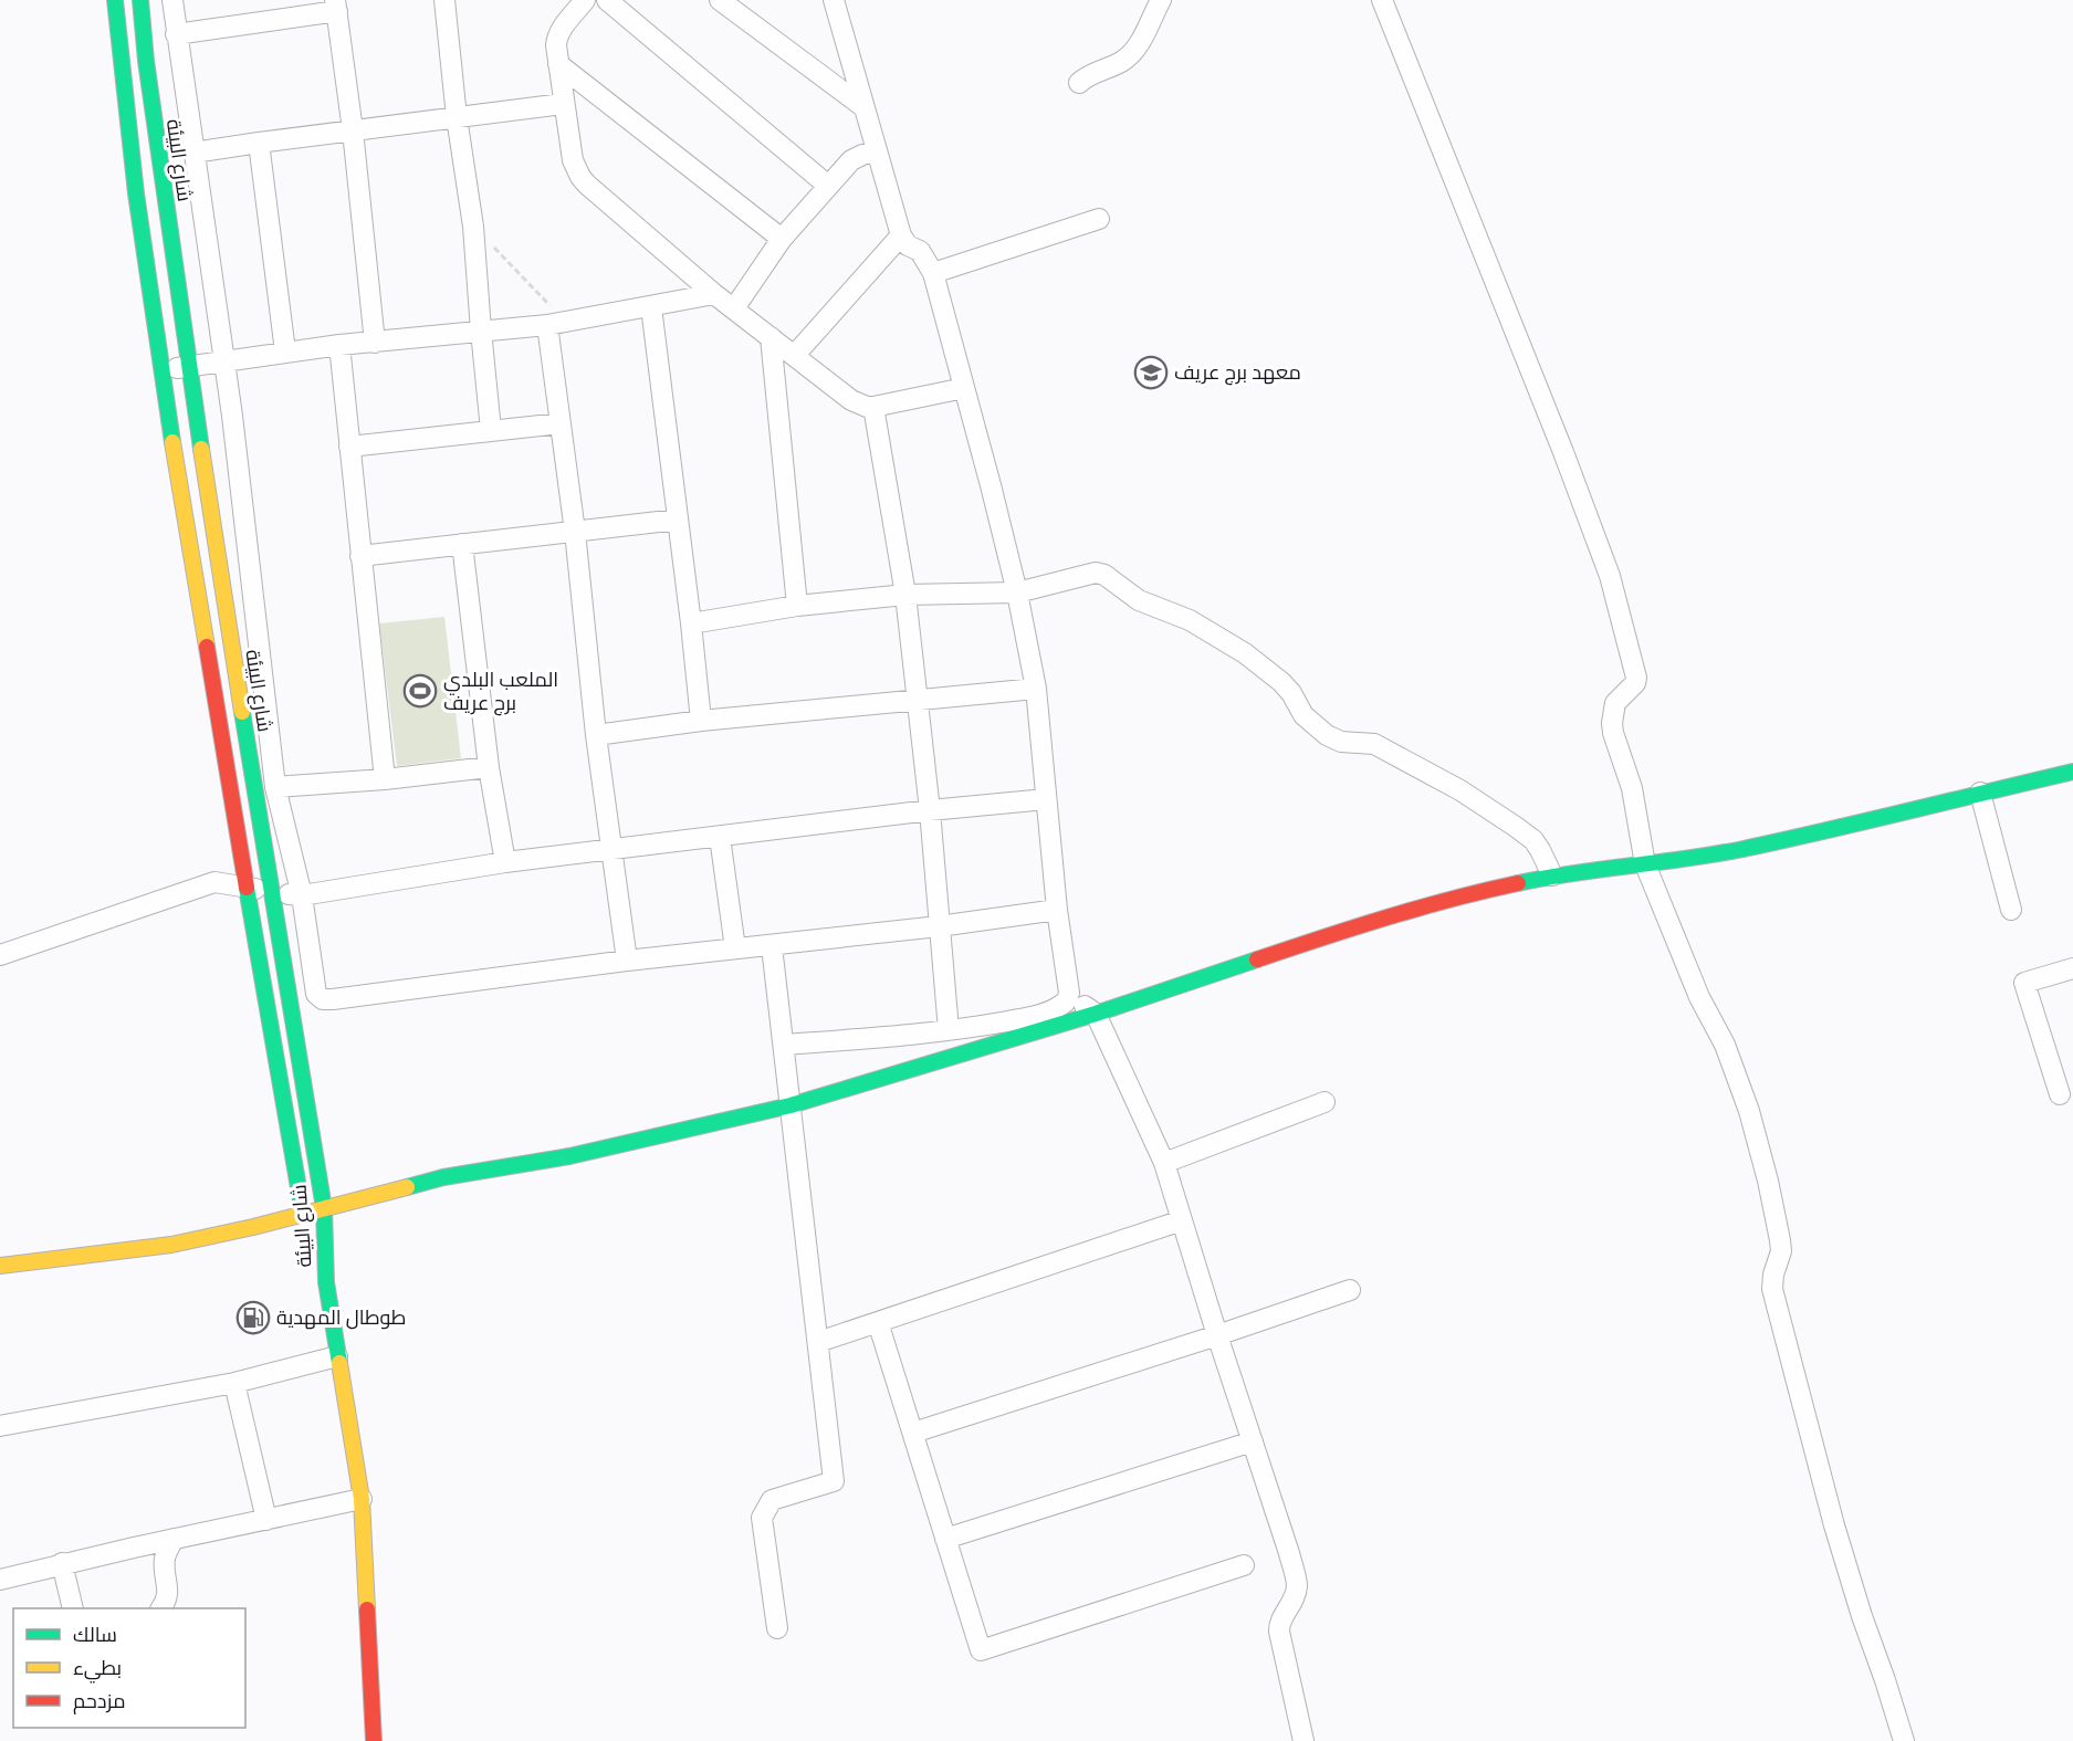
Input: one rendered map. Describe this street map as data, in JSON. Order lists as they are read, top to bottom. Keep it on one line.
{"streets":{"main road":["شارع البيئة"]},"places":{"school or university":["معهد برج عريف"],"sports":["الملعب البلدي برج عريف"],"fuel station":["طوطال المهدية"]},"legend":["سالك","بطيء","مزدحم"]}
